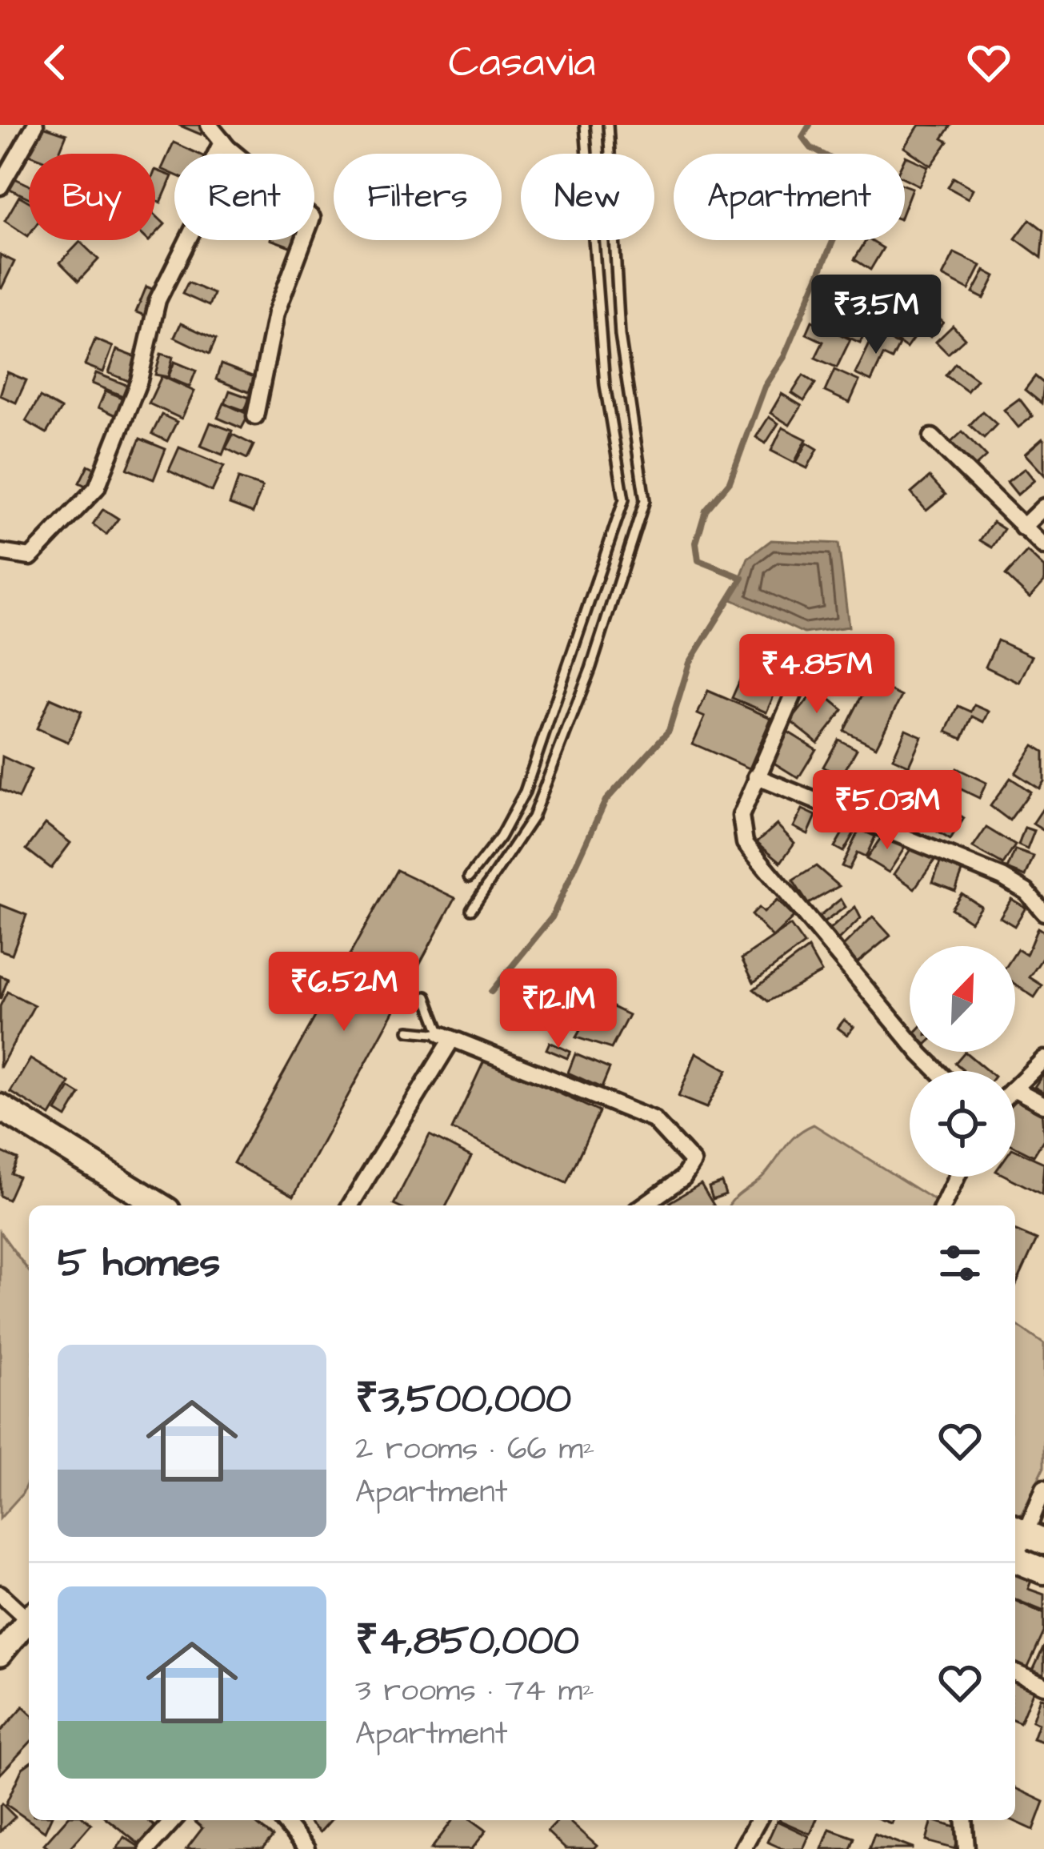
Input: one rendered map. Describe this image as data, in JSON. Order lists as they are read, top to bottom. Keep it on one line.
{"north":"top right","page":{"header":"Casavia","chip":["Buy","Rent","Filters","New","Apartment"],"price":["₹3.5M","₹4.85M","₹5.03M","₹6.52M","₹12.1M"],"heading":"5 homes","list":[{"name":"₹3,500,000","note":"2 rooms · 66 m² · Apartment"},{"name":"₹4,850,000","note":"3 rooms · 74 m² · Apartment"}]}}
